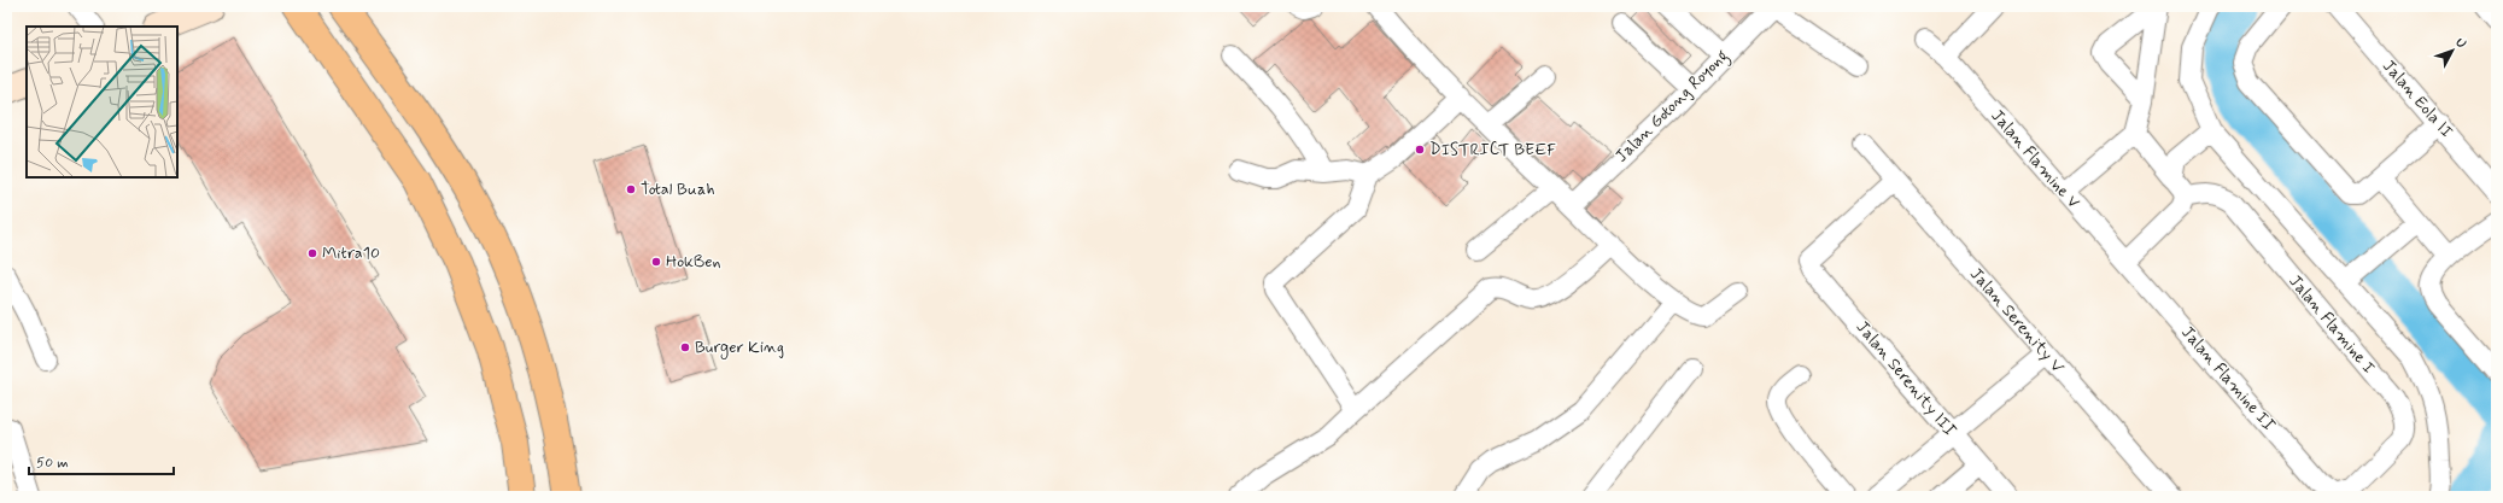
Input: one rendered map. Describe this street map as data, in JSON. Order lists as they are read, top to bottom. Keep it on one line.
{"streets":{"street":["Jalan Eola II","Jalan Gotong Royong","Jalan Flamine V","Jalan Serenity V","Jalan Flamine I","Jalan Serenity III","Jalan Flamine II"]},"crossings":[["Jalan Flamine V","Jalan Flamine II"],["Jalan Serenity V","Jalan Serenity III"],["Jalan Flamine I","Jalan Flamine II"]],"places":["DISTRICT BEEF","Total Buah","Mitra10","HokBen","Burger King"],"scale_bar":"50 m","north":"top right"}
